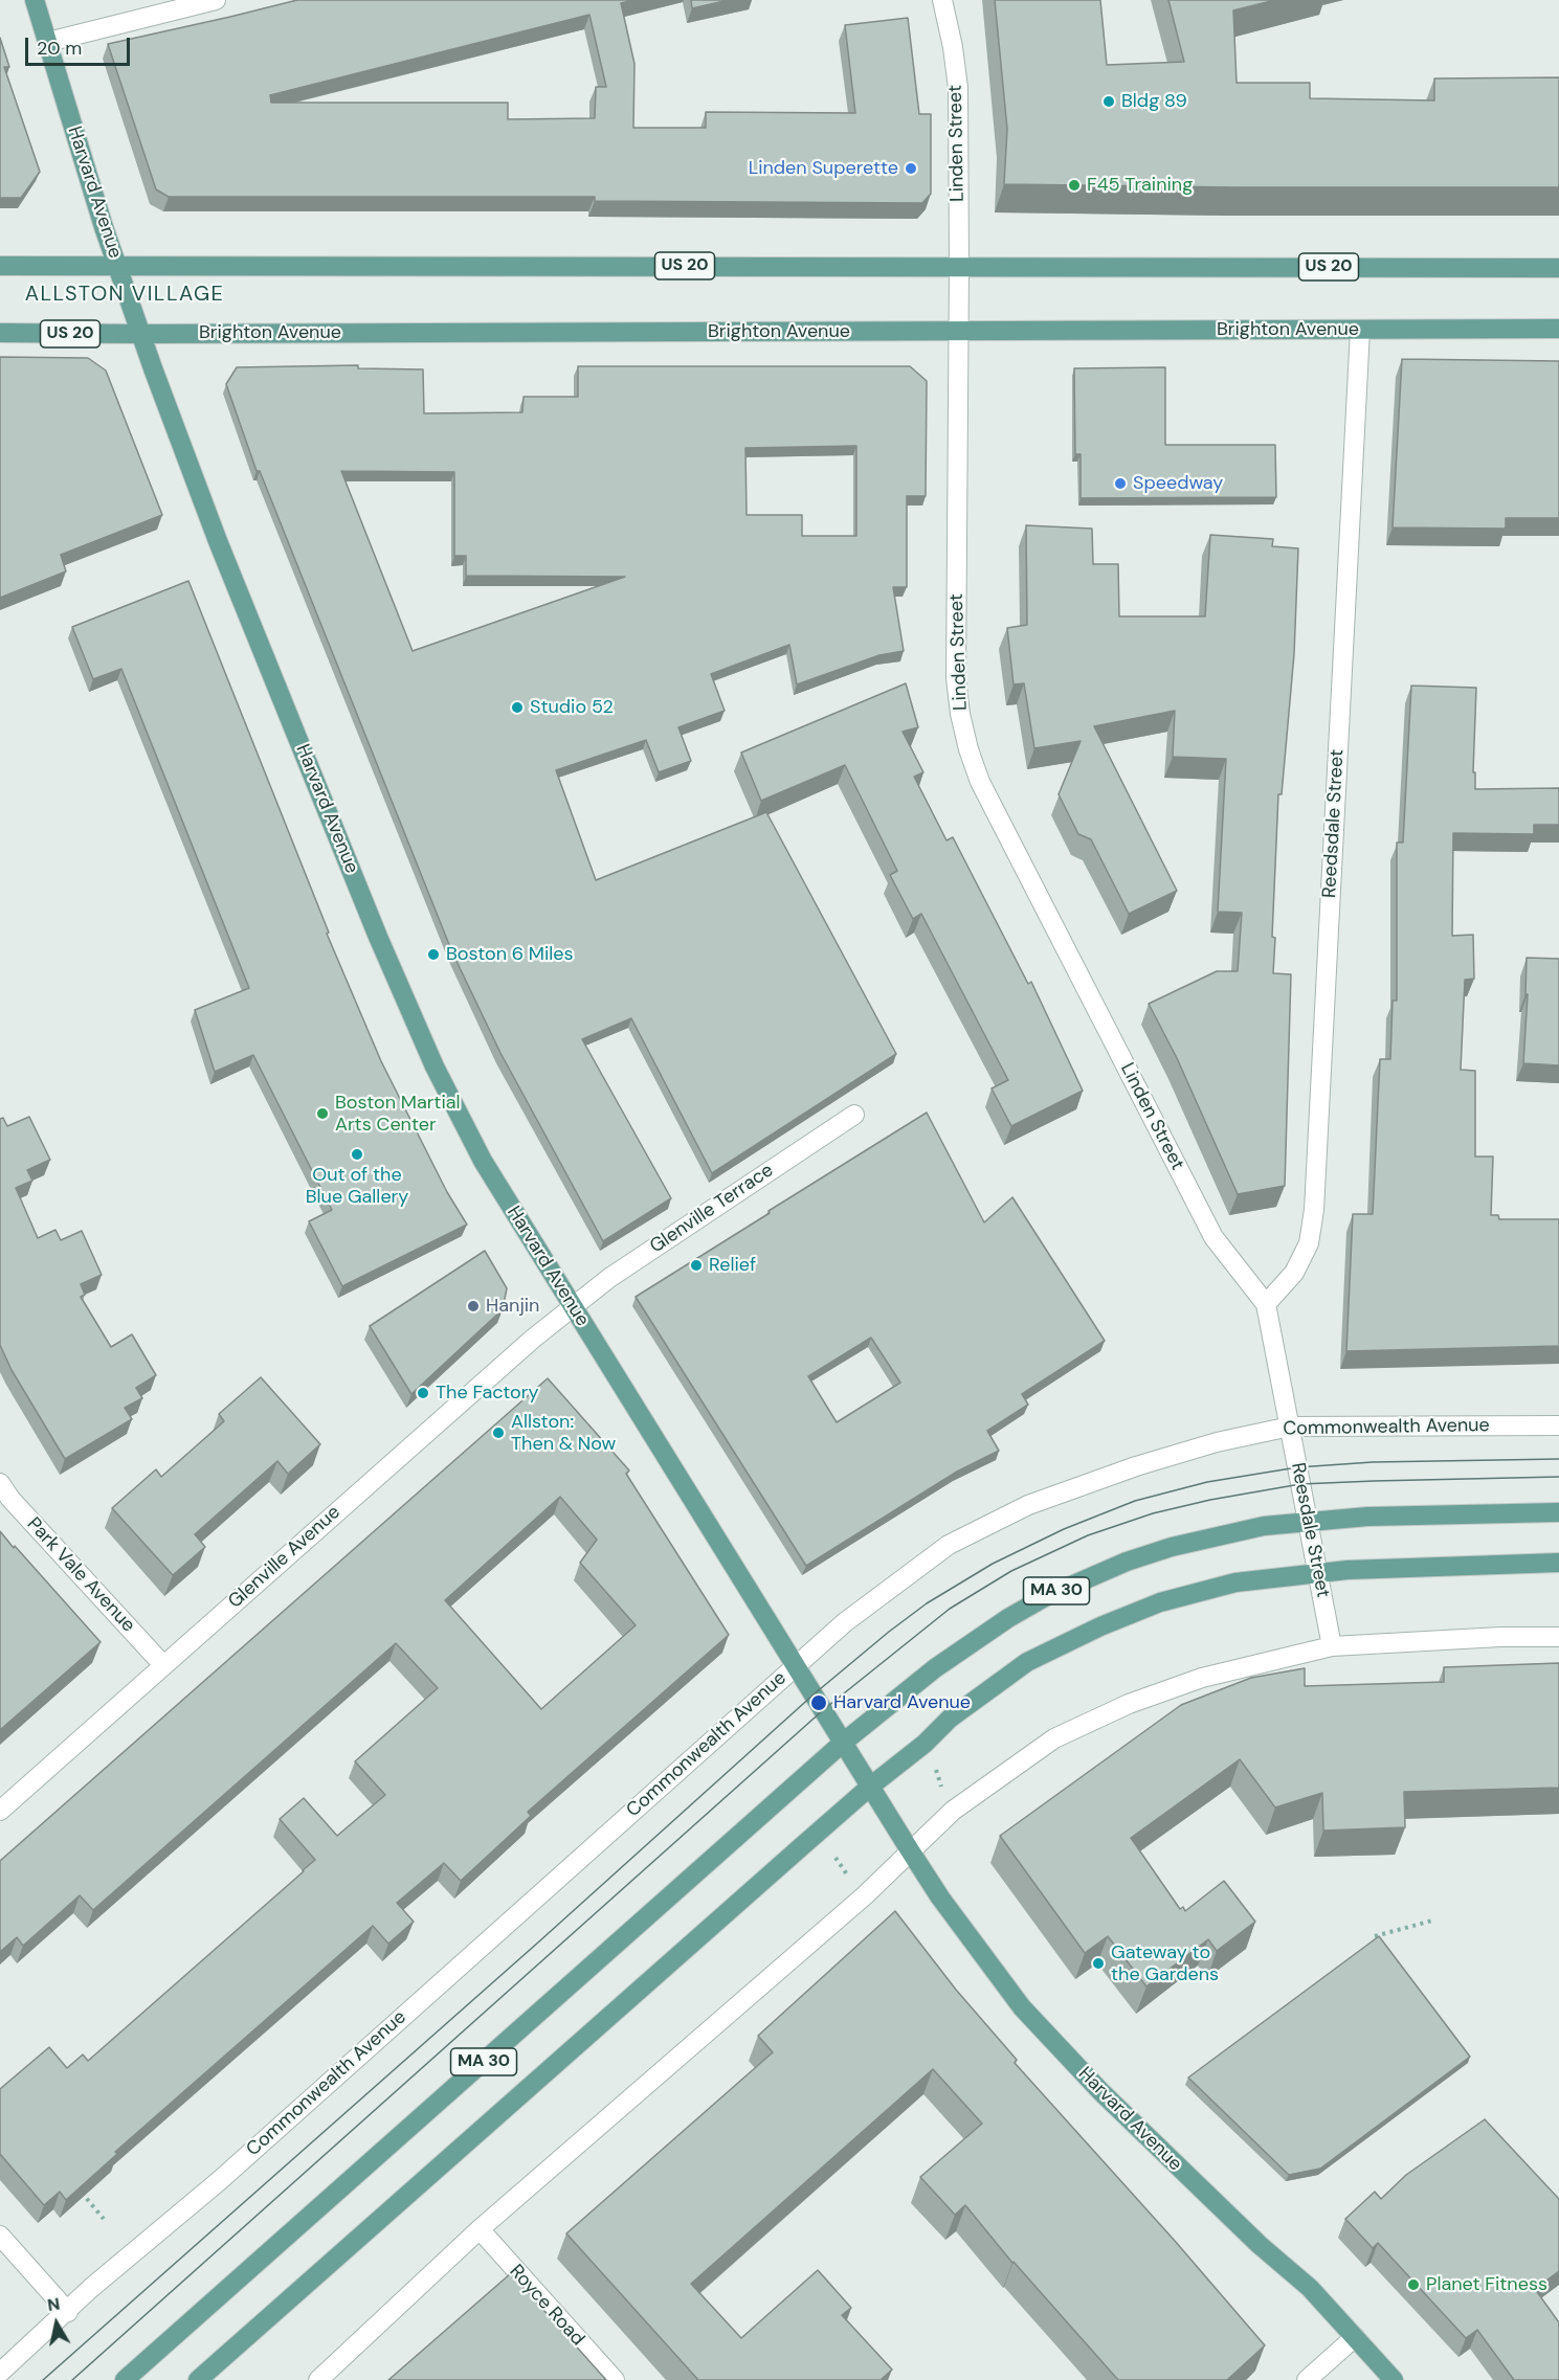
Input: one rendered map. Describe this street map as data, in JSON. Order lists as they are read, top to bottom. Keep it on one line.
{"streets":{"main road":["Harvard Avenue","US 20","Brighton Avenue","MA 30"],"street":["Linden Street","Reedsdale Street","Glenville Terrace","Commonwealth Avenue","Reesdale Street","Glenville Avenue","Park Vale Avenue","Royce Road"]},"crossings":[["Linden Street","US 20"],["Linden Street","Brighton Avenue"],["Linden Street","Reedsdale Street"],["Linden Street","Reesdale Street"],["Harvard Avenue","US 20"],["Harvard Avenue","Brighton Avenue"],["Harvard Avenue","Glenville Terrace"],["Harvard Avenue","Commonwealth Avenue"],["Harvard Avenue","Glenville Avenue"],["Harvard Avenue","MA 30"],["Brighton Avenue","Reedsdale Street"],["Reedsdale Street","Reesdale Street"],["Glenville Terrace","Glenville Avenue"],["Commonwealth Avenue","Reesdale Street"],["Reesdale Street","MA 30"],["Glenville Avenue","Park Vale Avenue"]],"districts":["ALLSTON VILLAGE"],"places":["Bldg 89","Linden Superette","F45 Training","Speedway","Studio 52","Boston 6 Miles","Boston Martial Arts Center","Out of the Blue Gallery","Relief","Hanjin","The Factory","Allston: Then & Now","Harvard Avenue","Gateway to the Gardens","Planet Fitness"],"scale_bar":"20 m","north":"top"}
